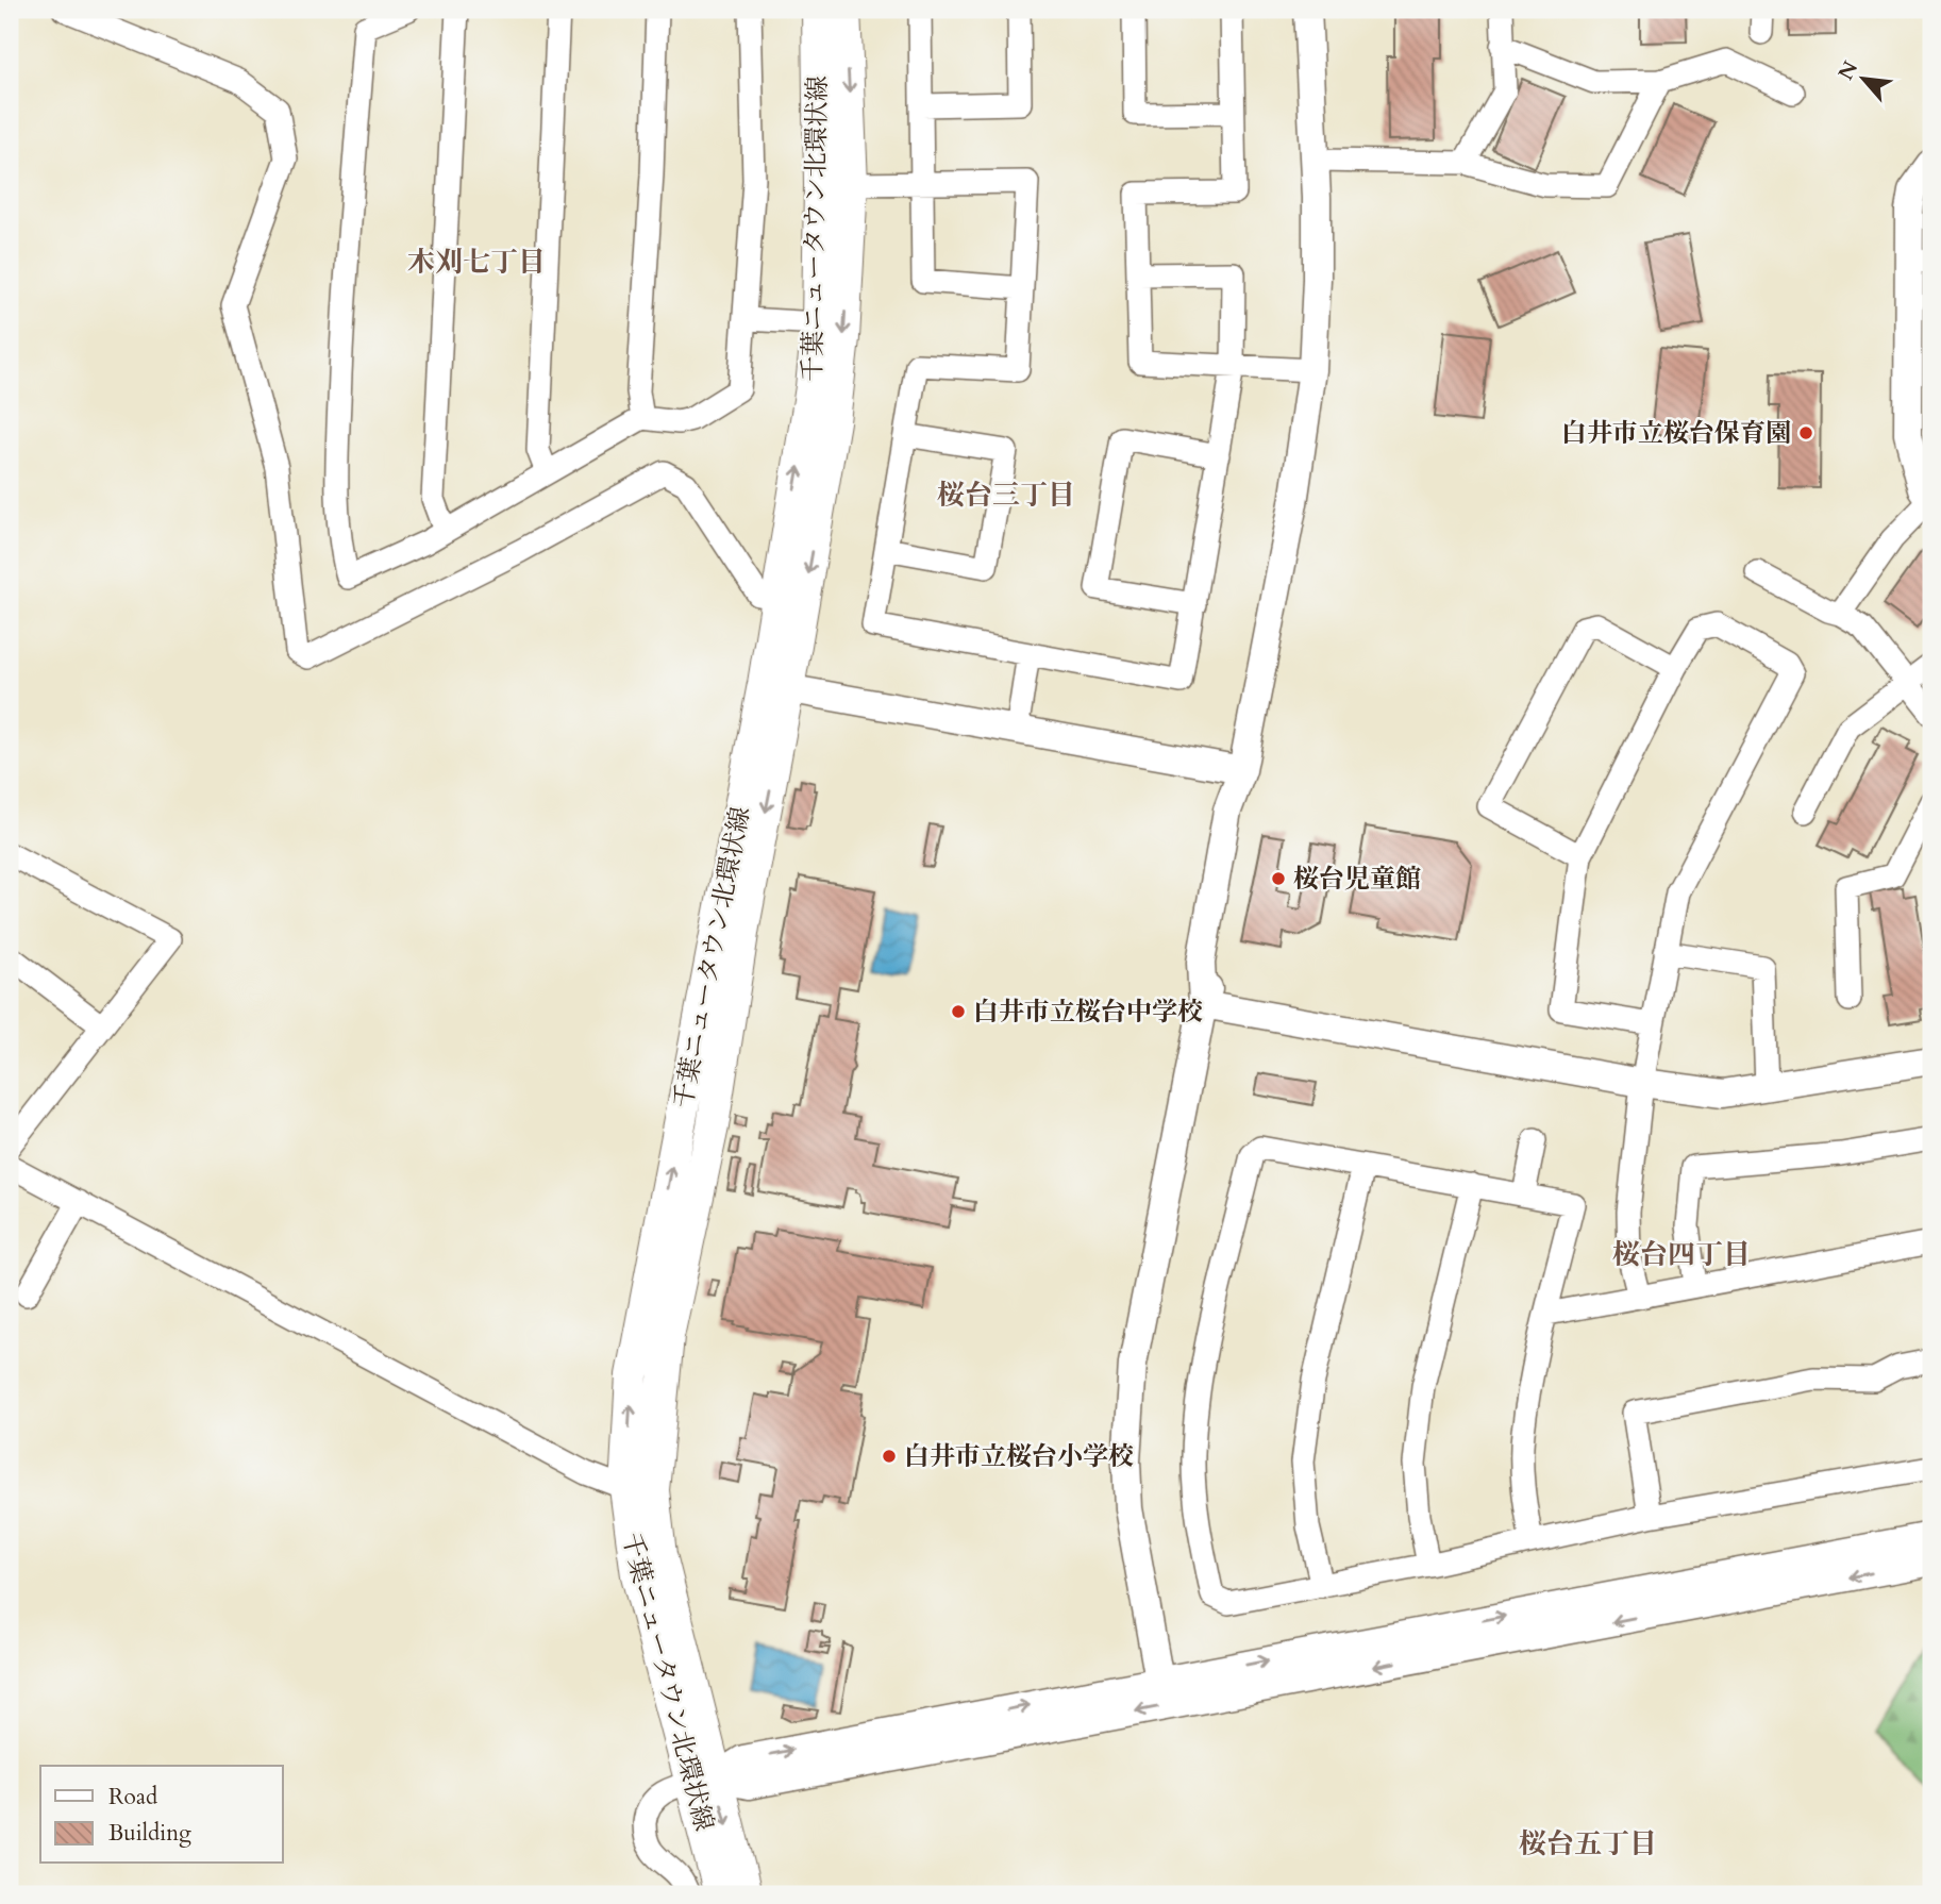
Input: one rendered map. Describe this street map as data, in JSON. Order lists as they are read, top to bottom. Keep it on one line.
{"streets":{"main road":["千葉ニュータウン北環状線"]},"districts":["木刈七丁目","桜台三丁目","桜台四丁目","桜台五丁目"],"places":["白井市立桜台保育園","桜台児童館","白井市立桜台中学校","白井市立桜台小学校"],"legend":["Road","Building"],"north":"top left"}
